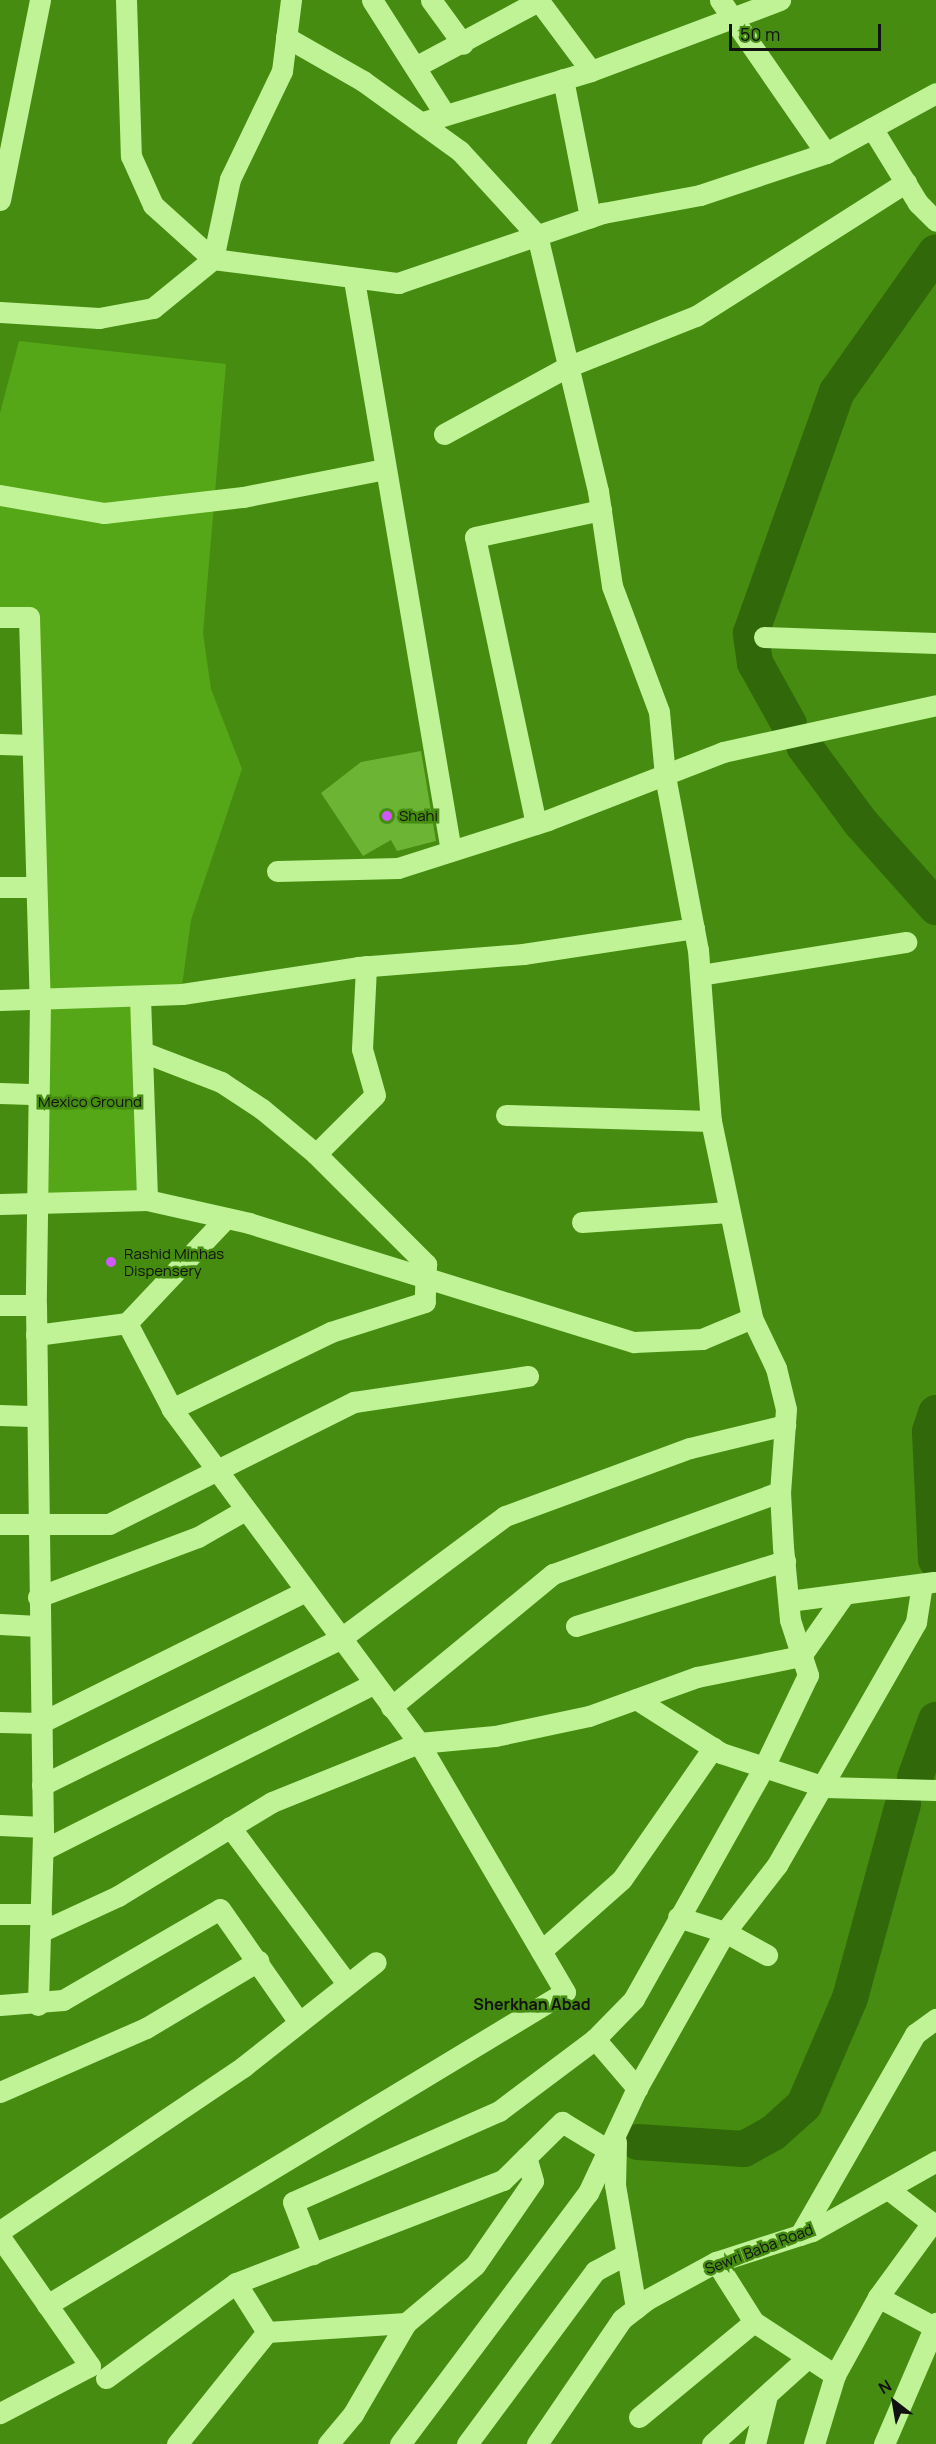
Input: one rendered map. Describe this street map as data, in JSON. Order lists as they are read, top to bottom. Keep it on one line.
{"streets":{"street":["Sewri Baba Road"]},"districts":["Sherkhan Abad"],"parks":["Mexico Ground"],"places":["Shahi","Rashid Minhas Dispensery"],"scale_bar":"50 m","north":"top left"}
